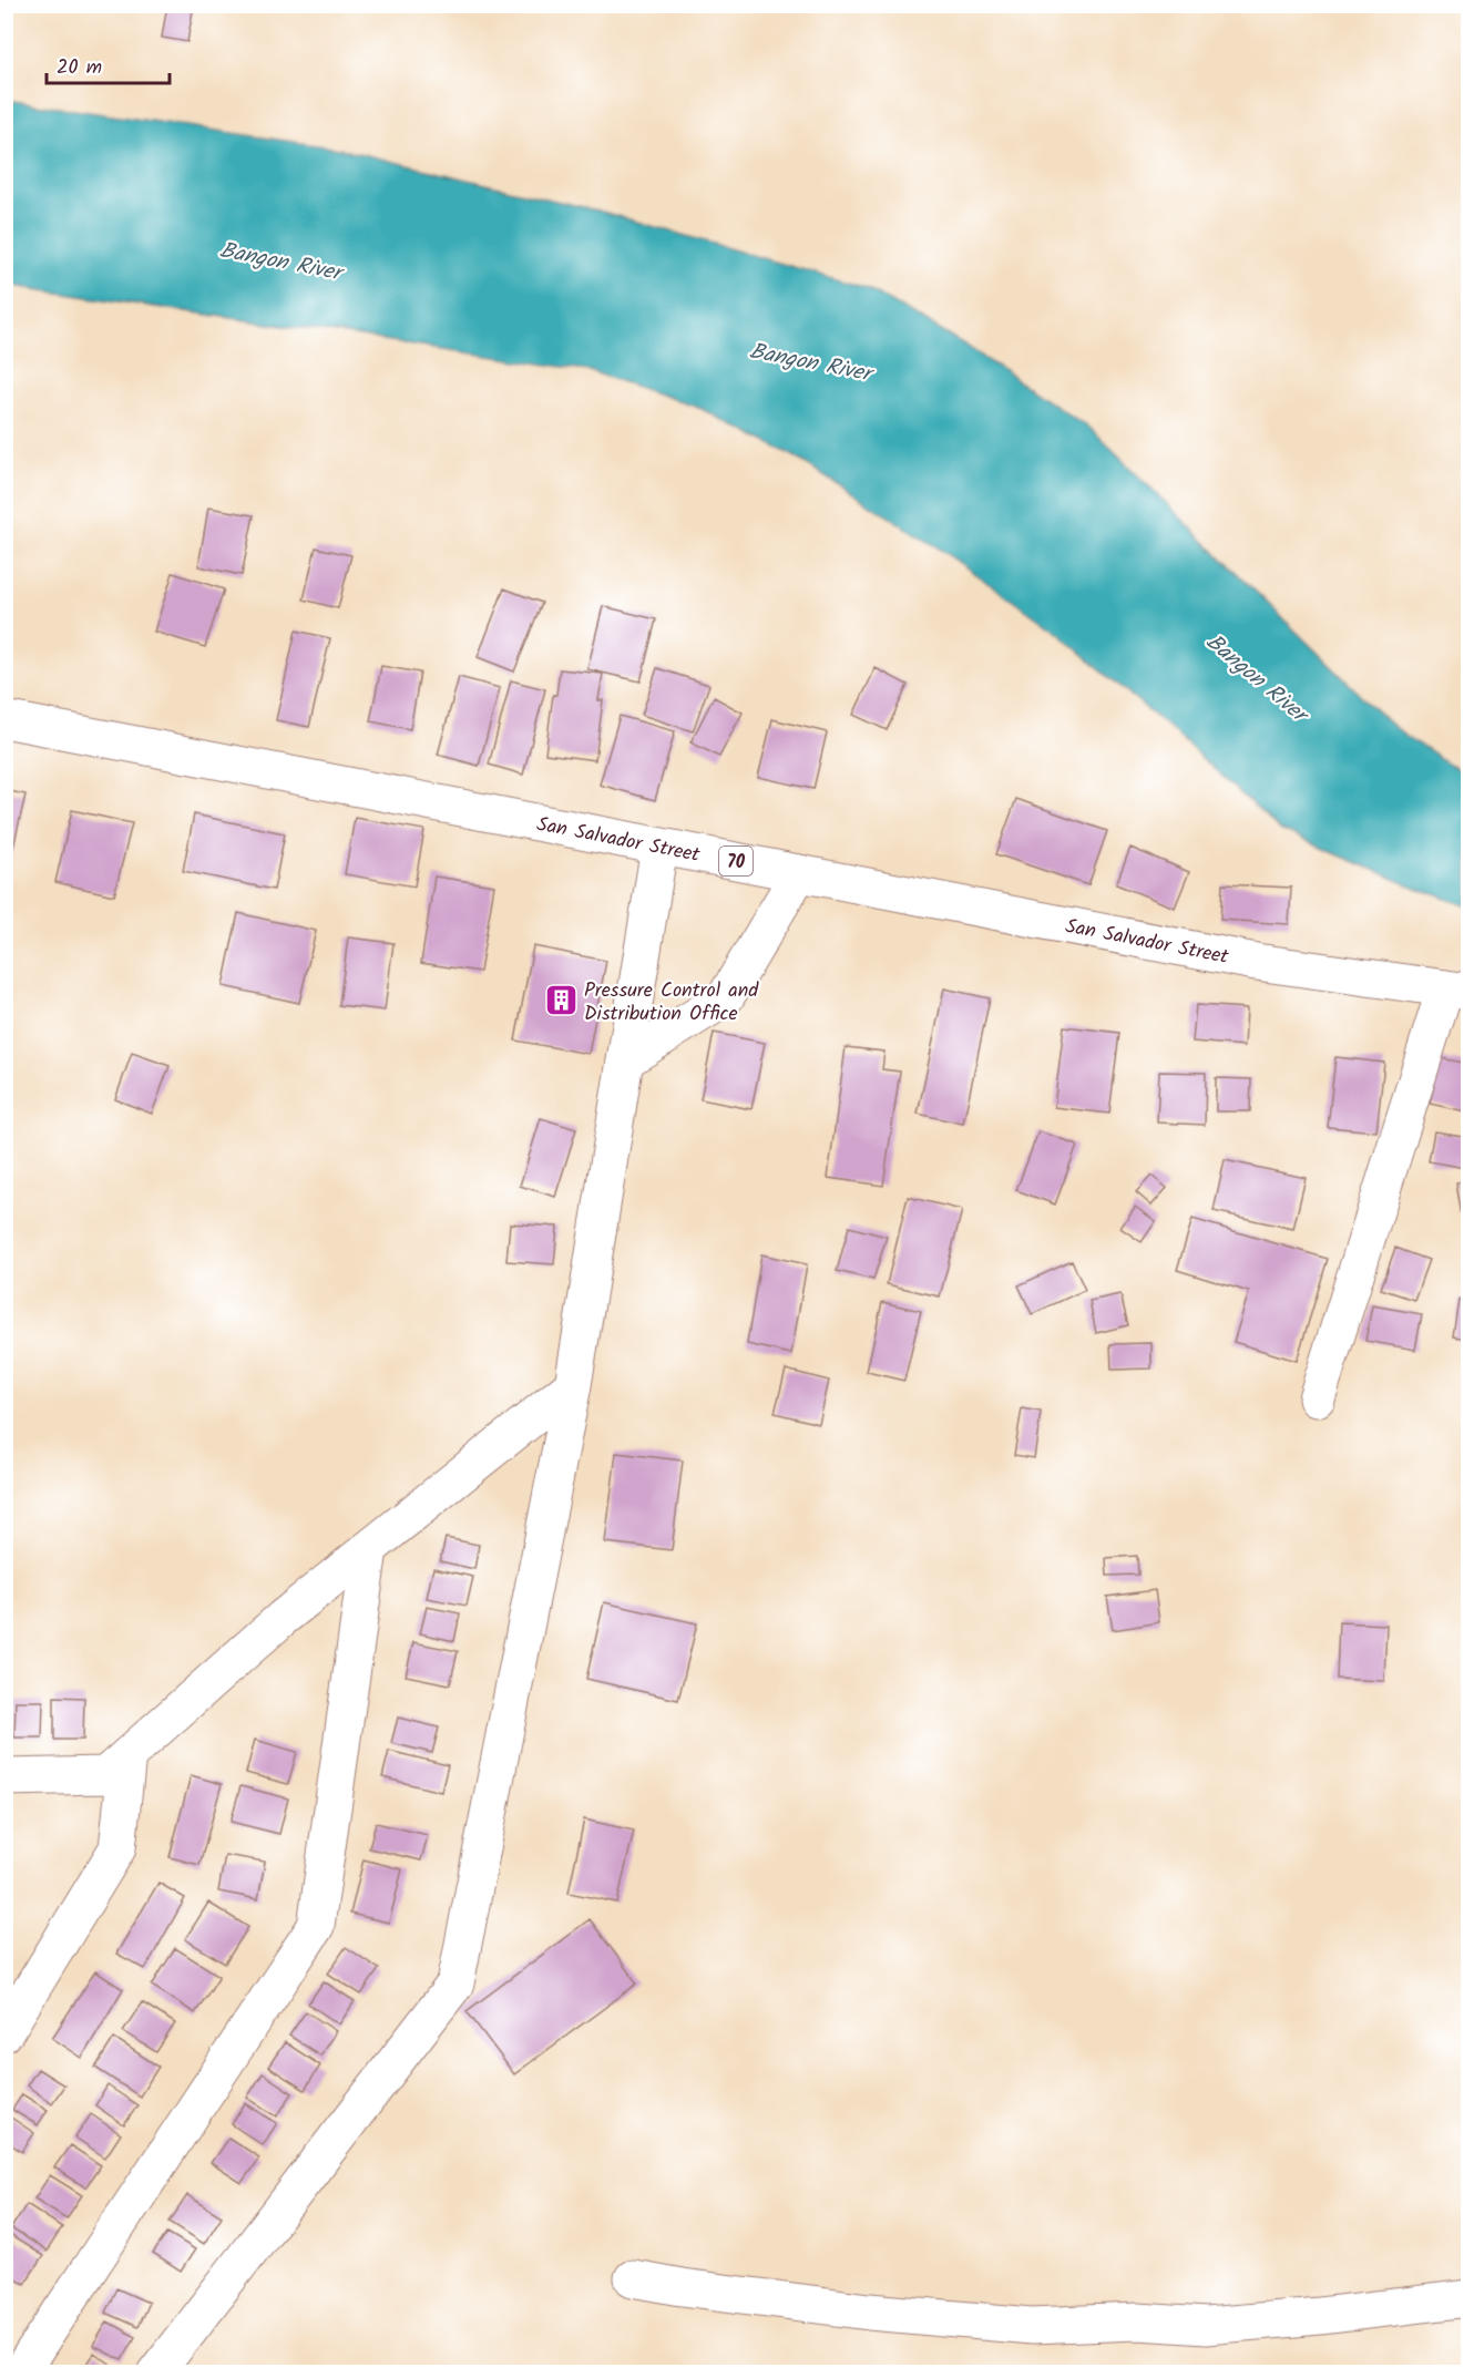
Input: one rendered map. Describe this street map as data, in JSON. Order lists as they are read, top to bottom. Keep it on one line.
{"streets":{"main road":["San Salvador Street","70"]},"water":["Bangon River"],"places":{"building":["Pressure Control and Distribution Office"]},"scale_bar":"20 m"}
